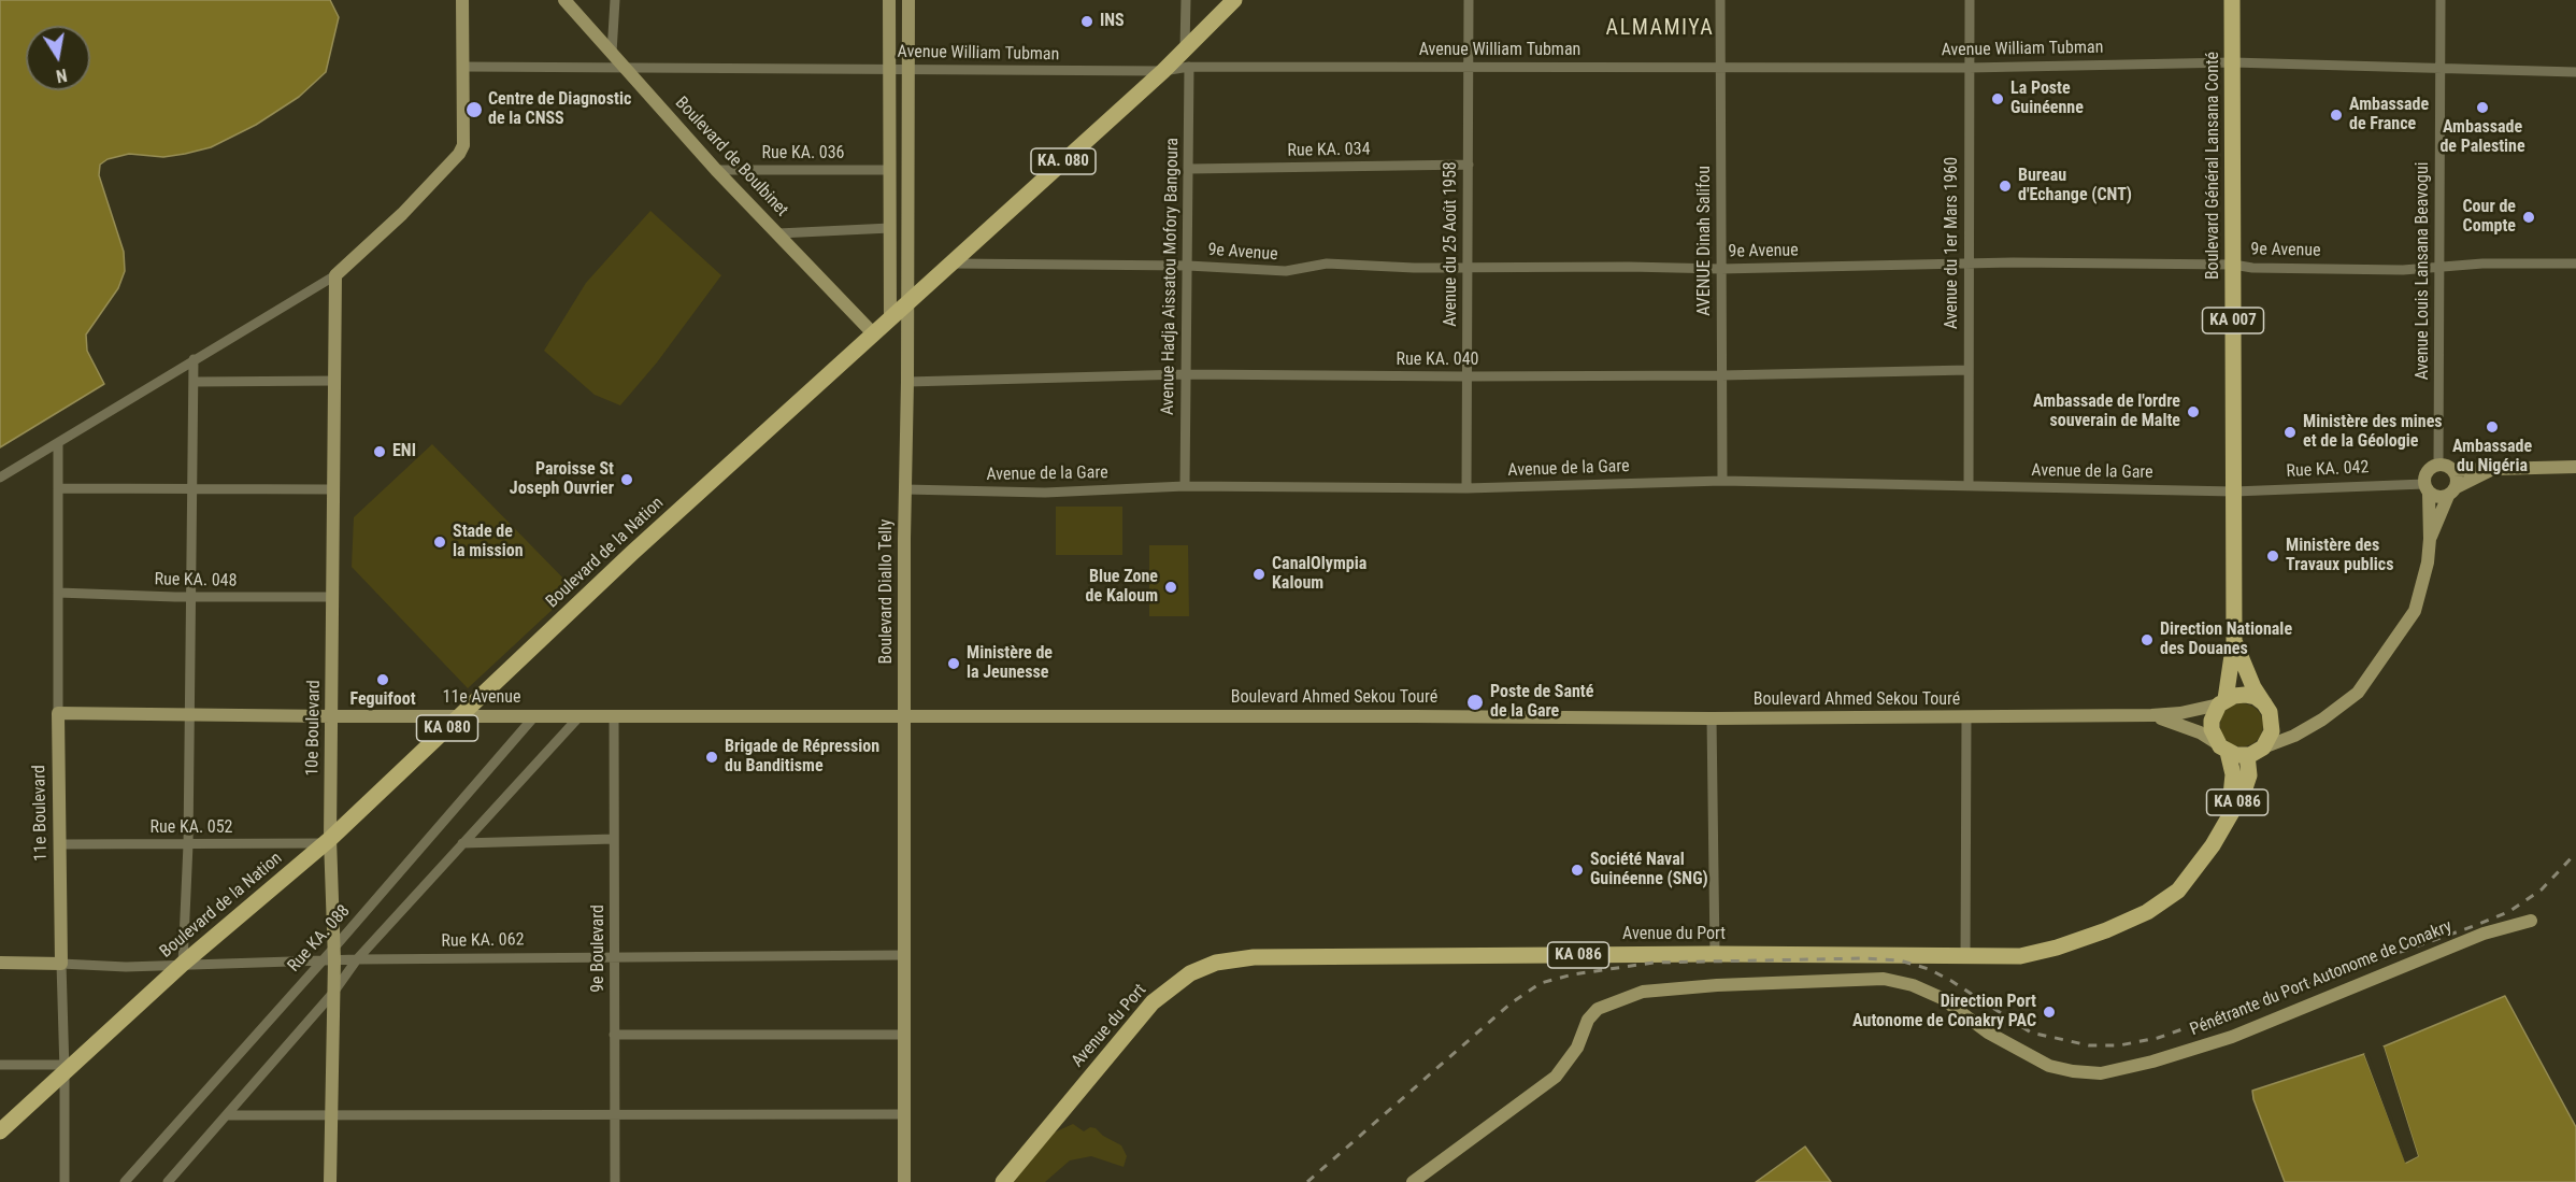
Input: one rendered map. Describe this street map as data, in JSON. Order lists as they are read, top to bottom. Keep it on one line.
{"streets":{"main road":["KA. 080","Boulevard Général Lansana Conté","KA 007","Boulevard de la Nation","KA 080","KA 086","Avenue du Port"],"street":["Avenue William Tubman","Rue KA. 034","Rue KA. 036","Boulevard de Boulbinet","AVENUE Dinah Salifou","Avenue du 1er Mars 1960","Avenue du 25 Août 1958","9e Avenue","Avenue Louis Lansana Beavogui","Avenue Hadja Aissatou Mofory Bangoura","Rue KA. 040","Avenue de la Gare","Rue KA. 042","Rue KA. 048","Boulevard Diallo Telly","11e Avenue","Boulevard Ahmed Sekou Touré","10e Boulevard","11e Boulevard","Rue KA. 052","Rue KA. 088","Rue KA. 062","9e Boulevard","Pénétrante du Port Autonome de Conakry"]},"crossings":[["Avenue William Tubman","Boulevard de Boulbinet"],["Avenue William Tubman","Boulevard Général Lansana Conté"],["Avenue William Tubman","AVENUE Dinah Salifou"],["Avenue William Tubman","Avenue du 1er Mars 1960"],["Avenue William Tubman","Avenue du 25 Août 1958"],["Avenue William Tubman","Avenue Louis Lansana Beavogui"],["Avenue William Tubman","Avenue Hadja Aissatou Mofory Bangoura"],["Avenue William Tubman","Boulevard de la Nation"],["Avenue William Tubman","Boulevard Diallo Telly"],["Rue KA. 034","Avenue du 25 Août 1958"],["Rue KA. 034","Avenue Hadja Aissatou Mofory Bangoura"],["Rue KA. 036","Boulevard de Boulbinet"],["Boulevard de Boulbinet","Boulevard de la Nation"],["Boulevard Général Lansana Conté","9e Avenue"],["Boulevard Général Lansana Conté","Avenue de la Gare"],["Boulevard Général Lansana Conté","Rue KA. 042"],["Boulevard Général Lansana Conté","Boulevard Ahmed Sekou Touré"],["Boulevard Général Lansana Conté","Avenue du Port"],["AVENUE Dinah Salifou","9e Avenue"],["AVENUE Dinah Salifou","Rue KA. 040"],["AVENUE Dinah Salifou","Avenue de la Gare"],["Avenue du 1er Mars 1960","9e Avenue"],["Avenue du 1er Mars 1960","Rue KA. 040"],["Avenue du 1er Mars 1960","Avenue de la Gare"],["Avenue du 25 Août 1958","9e Avenue"],["Avenue du 25 Août 1958","Rue KA. 040"],["Avenue du 25 Août 1958","Avenue de la Gare"],["9e Avenue","Avenue Louis Lansana Beavogui"],["9e Avenue","Avenue Hadja Aissatou Mofory Bangoura"],["9e Avenue","Boulevard de la Nation"],["Avenue Louis Lansana Beavogui","Rue KA. 042"],["Avenue Hadja Aissatou Mofory Bangoura","Rue KA. 040"],["Avenue Hadja Aissatou Mofory Bangoura","Avenue de la Gare"],["Rue KA. 040","Boulevard Diallo Telly"],["Avenue de la Gare","Rue KA. 042"],["Avenue de la Gare","Boulevard Diallo Telly"],["Boulevard de la Nation","Boulevard Diallo Telly"],["Boulevard de la Nation","11e Avenue"],["Boulevard de la Nation","10e Boulevard"],["Boulevard de la Nation","11e Boulevard"],["Boulevard de la Nation","Rue KA. 052"],["Boulevard de la Nation","Rue KA. 062"],["Rue KA. 048","10e Boulevard"],["Rue KA. 048","11e Boulevard"],["Boulevard Diallo Telly","11e Avenue"],["Boulevard Diallo Telly","Boulevard Ahmed Sekou Touré"],["Boulevard Diallo Telly","Rue KA. 062"],["11e Avenue","Boulevard Ahmed Sekou Touré"],["11e Avenue","10e Boulevard"],["11e Avenue","11e Boulevard"],["11e Avenue","Rue KA. 088"],["11e Avenue","9e Boulevard"],["Boulevard Ahmed Sekou Touré","Avenue du Port"],["10e Boulevard","Rue KA. 052"],["10e Boulevard","Rue KA. 088"],["10e Boulevard","Rue KA. 062"],["11e Boulevard","Rue KA. 052"],["11e Boulevard","Rue KA. 062"],["Rue KA. 088","Rue KA. 062"],["Rue KA. 062","9e Boulevard"]],"districts":["ALMAMIYA"],"places":["INS","La Poste Guinéenne","Ambassade de Palestine","Centre de Diagnostic de la CNSS","Ambassade de France","Bureau d'Echange (CNT)","Cour de Compte","Ambassade de l'ordre souverain de Malte","Ambassade du Nigéria","Ministère des mines et de la Géologie","ENI","Paroisse St Joseph Ouvrier","Stade de la mission","Ministère des Travaux publics","CanalOlympia Kaloum","Blue Zone de Kaloum","Direction Nationale des Douanes","Ministère de la Jeunesse","Feguifoot","Poste de Santé de la Gare","Brigade de Répression du Banditisme","Société Naval Guinéenne (SNG)","Direction Port Autonome de Conakry PAC"],"north":"bottom"}
